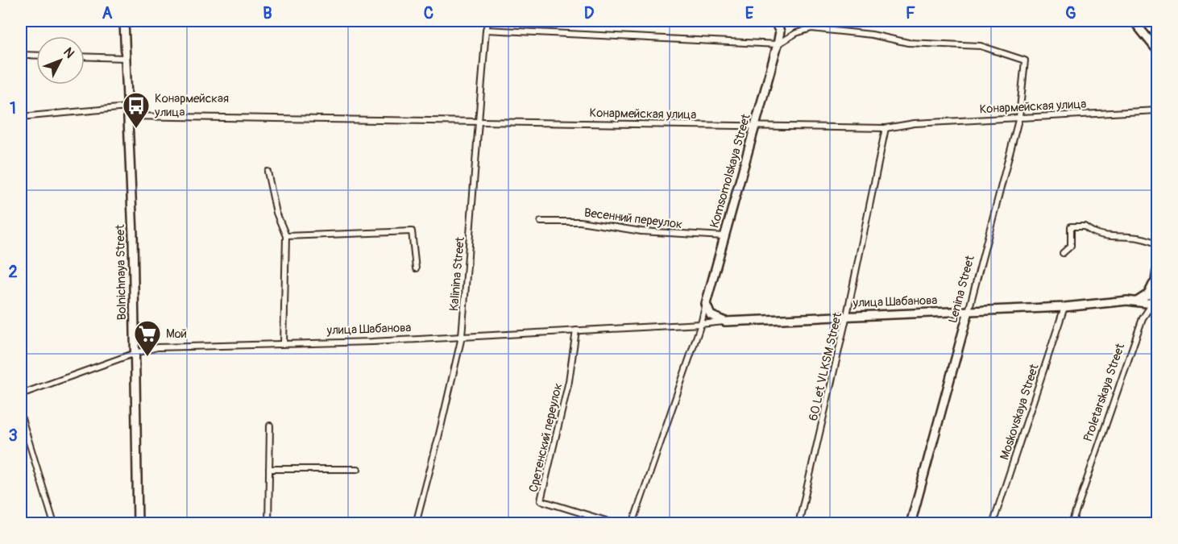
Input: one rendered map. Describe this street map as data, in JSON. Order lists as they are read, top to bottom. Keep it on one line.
{"streets":{"street":["Конармейская улица","Komsomolskaya Street","Весенний переулок","Bolnichnaya Street","Kalinina Street","Lenina Street","улица Шабанова","60 Let VLKSM Street","Proletarskaya Street","Moskovskaya Street","Сретенский переулок"]},"crossings":[["Конармейская улица","Komsomolskaya Street"],["Конармейская улица","Bolnichnaya Street"],["Конармейская улица","Kalinina Street"],["Конармейская улица","Lenina Street"],["Конармейская улица","60 Let VLKSM Street"],["Komsomolskaya Street","Весенний переулок"],["Komsomolskaya Street","Lenina Street"],["Komsomolskaya Street","улица Шабанова"],["Bolnichnaya Street","улица Шабанова"],["Kalinina Street","улица Шабанова"],["Lenina Street","улица Шабанова"],["улица Шабанова","60 Let VLKSM Street"],["улица Шабанова","Proletarskaya Street"],["улица Шабанова","Moskovskaya Street"],["улица Шабанова","Сретенский переулок"]],"places":{"bus stop":["Конармейская улица"],"supermarket":["Мой"]},"north":"top right","grid":{"columns":["A","B","C","D","E","F","G"],"rows":["1","2","3"]}}
